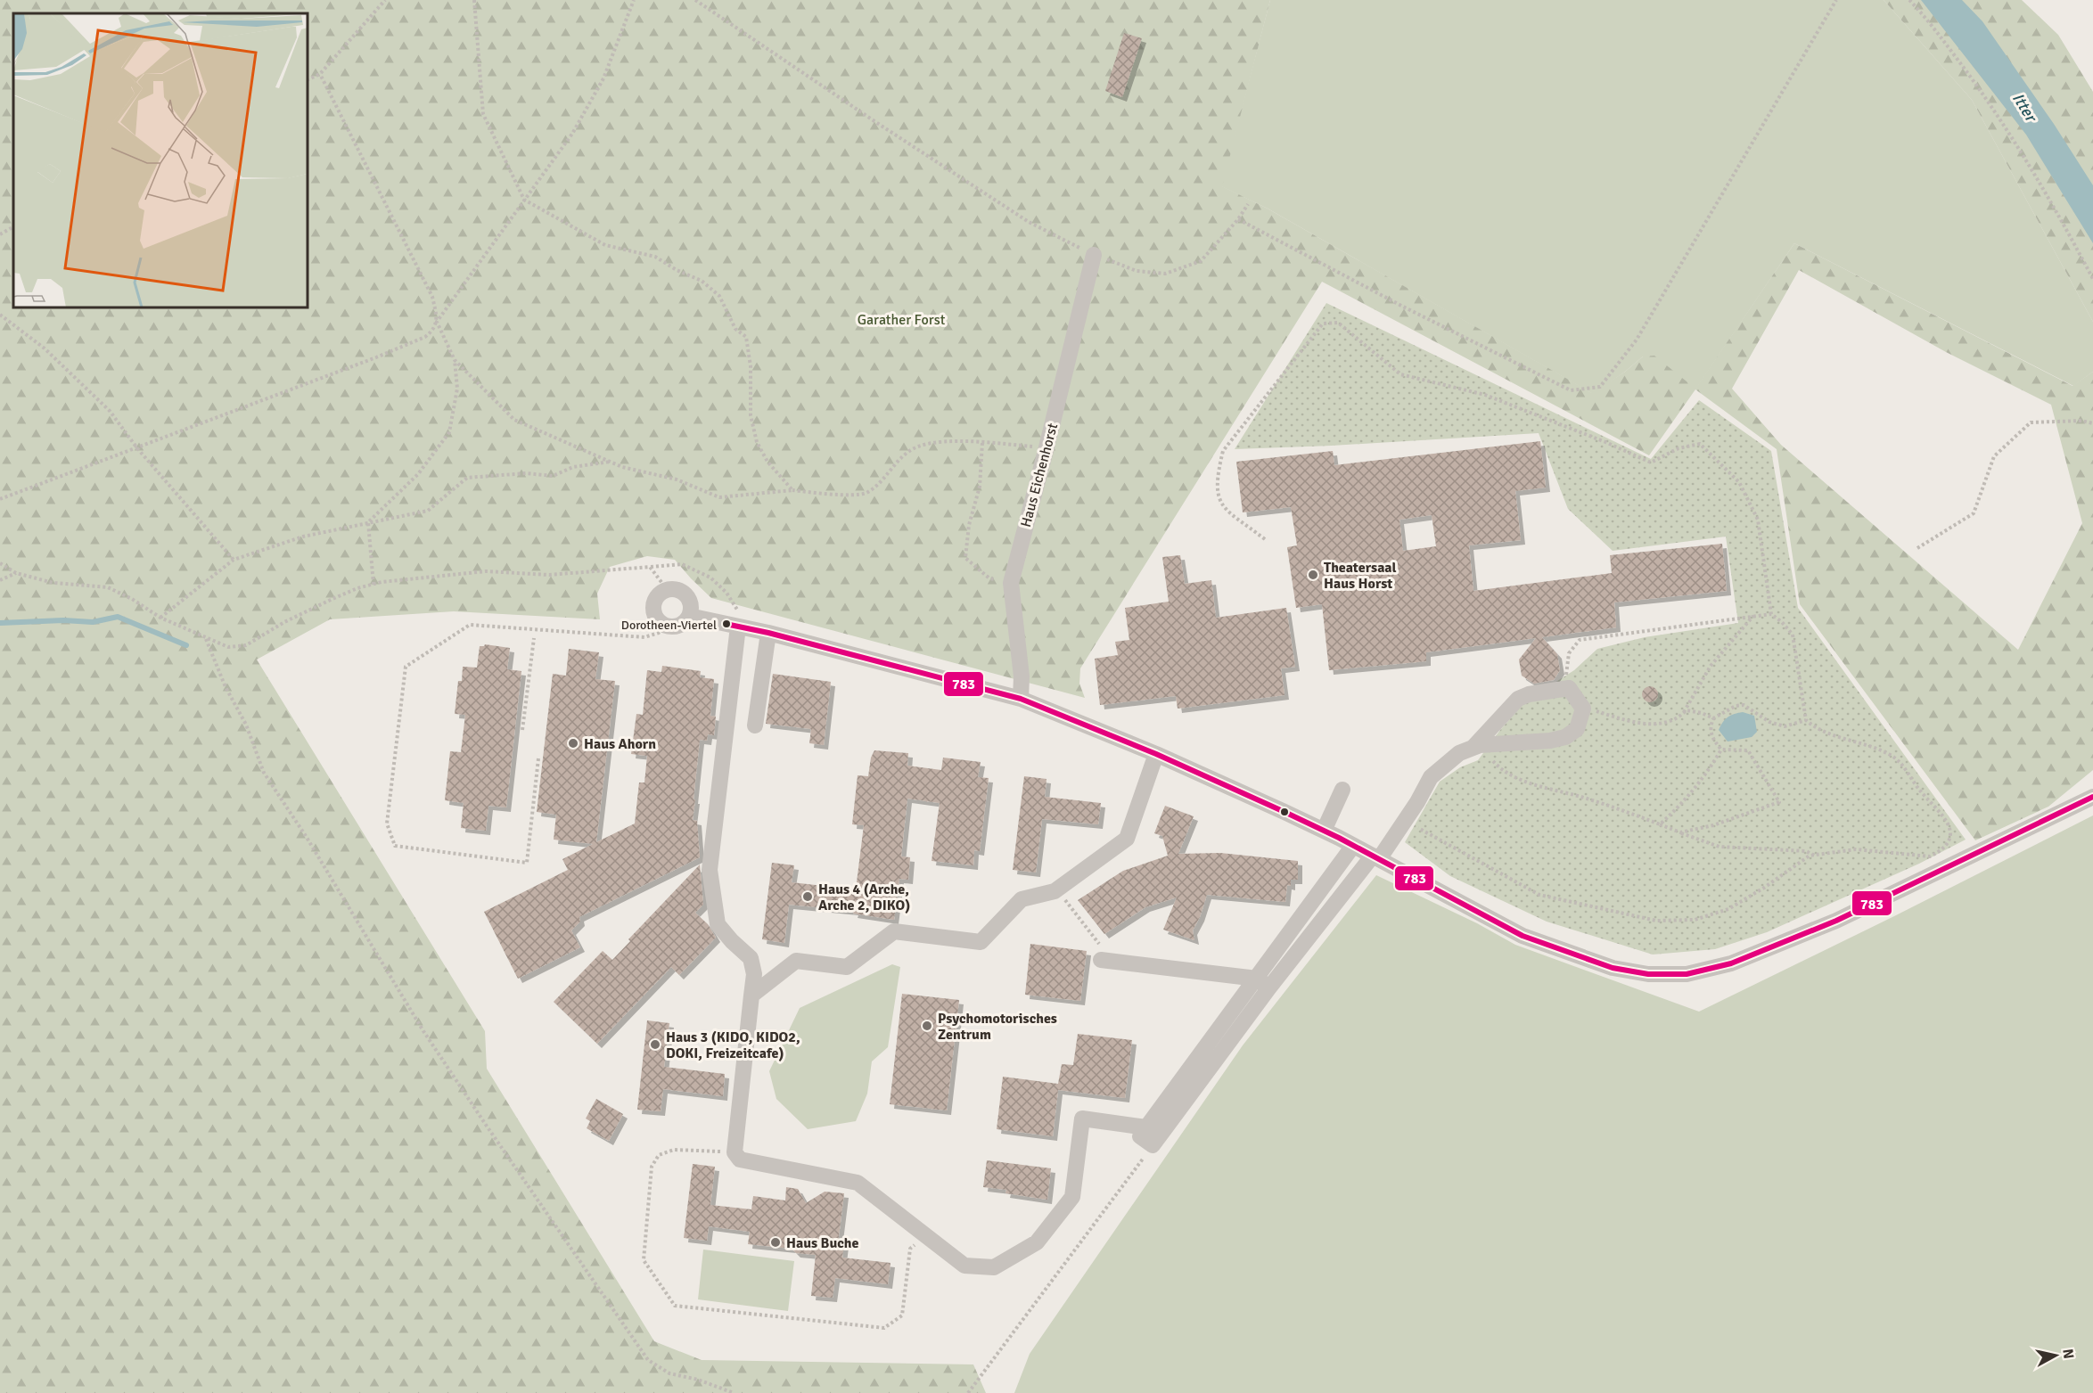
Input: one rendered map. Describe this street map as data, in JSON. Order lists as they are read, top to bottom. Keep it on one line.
{"streets":{"street":["Haus Eichenhorst"]},"water":["Itter"],"parks":["Garather Forst"],"places":["Theatersaal Haus Horst","Dorotheen-Viertel","Haus Ahorn","Haus 4 (Arche, Arche 2, DIKO)","Psychomotorisches Zentrum","Haus 3 (KIDO, KIDO2, DOKI, Freizeitcafe)","Haus Buche"],"lines":["transit line 783"],"north":"right"}
